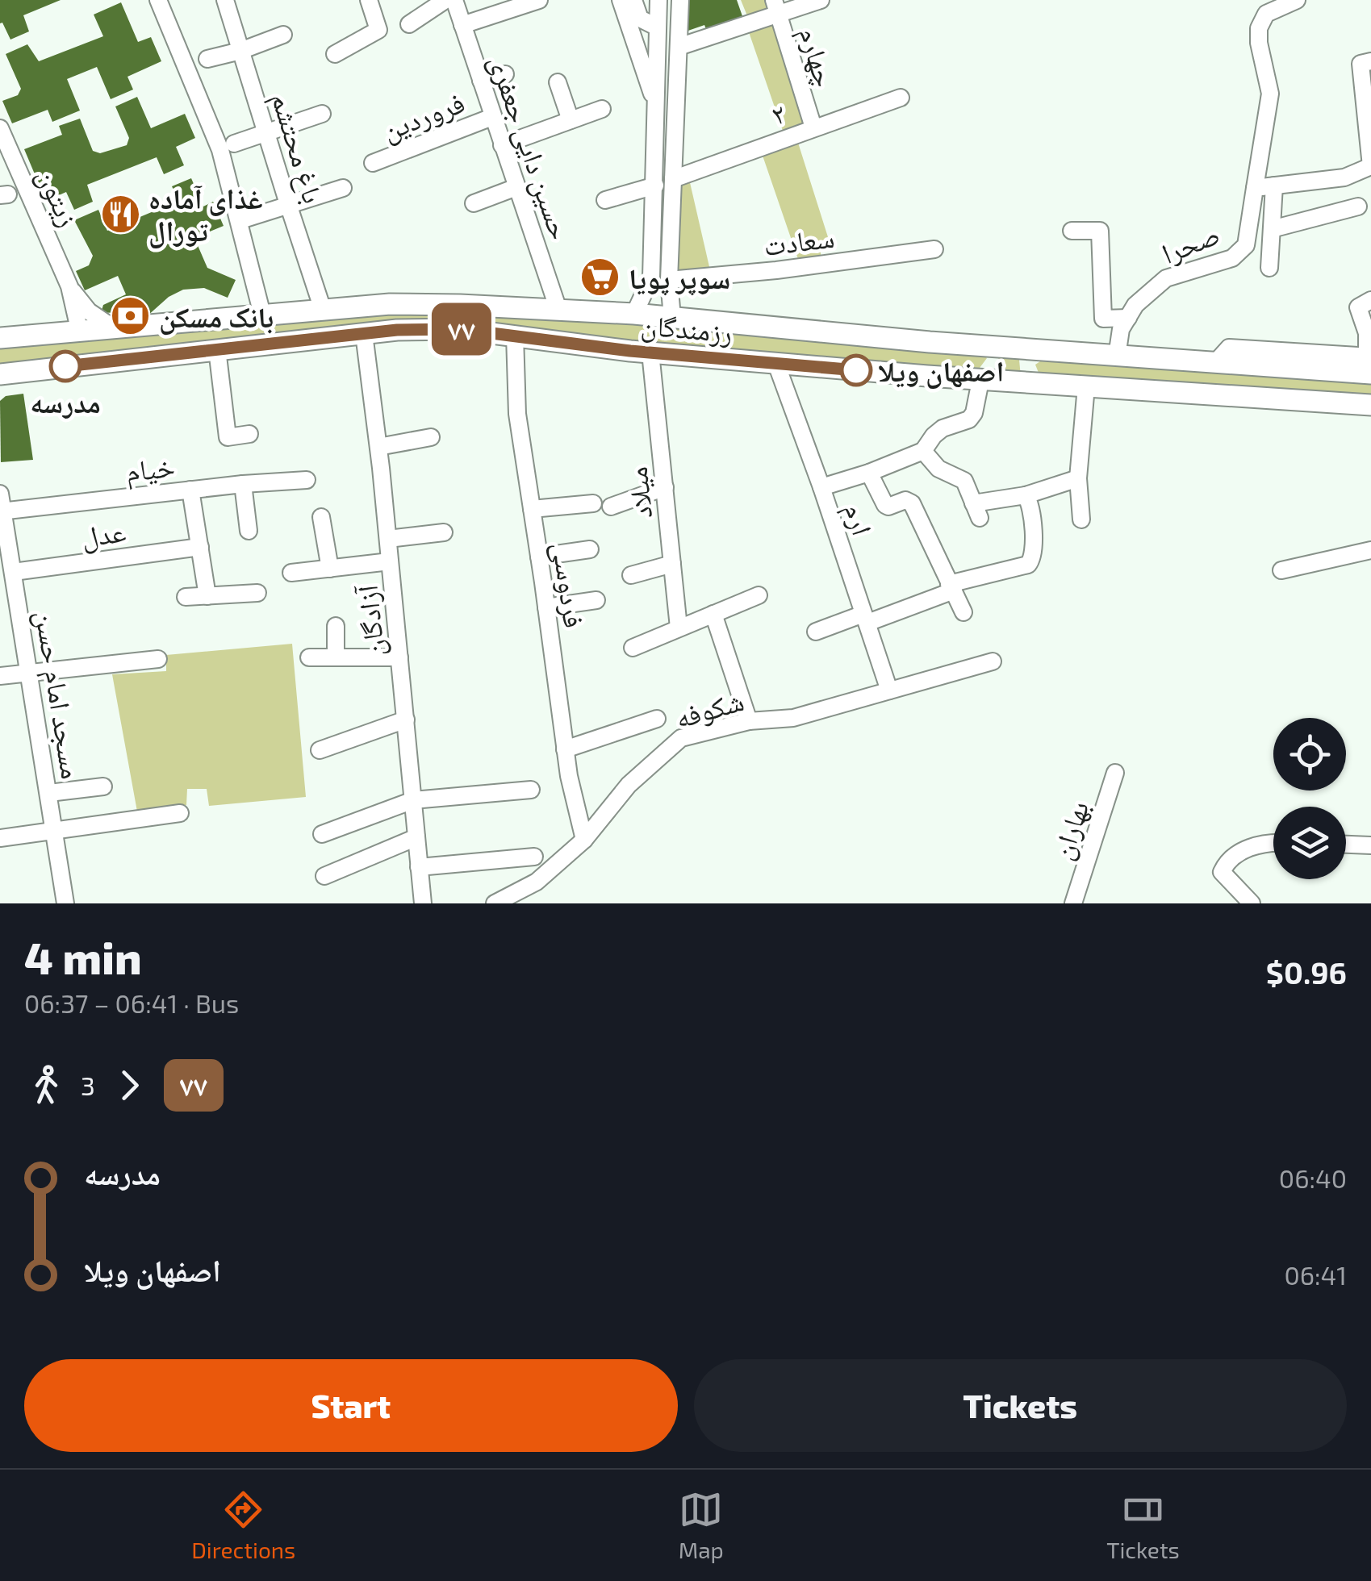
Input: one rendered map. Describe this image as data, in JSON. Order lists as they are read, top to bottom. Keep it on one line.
{"streets":{"main road":["رزمندگان"],"street":["چهارم","۲","فروردین","حسین دایی جعفری","باغ محتشم","زیتون","سعادت","صحرا","خیام","میلاد","ارم","عدل","فردوسی","آزادگان","مسجد امام حسن","شکوفه","بهاران"]},"crossings":[["چهارم","۲"],["فروردین","حسین دایی جعفری"],["حسین دایی جعفری","رزمندگان"],["باغ محتشم","رزمندگان"],["صحرا","رزمندگان"],["رزمندگان","میلاد"],["رزمندگان","ارم"],["رزمندگان","فردوسی"],["رزمندگان","آزادگان"],["خیام","مسجد امام حسن"],["ارم","شکوفه"],["عدل","مسجد امام حسن"],["فردوسی","شکوفه"]],"places":{"restaurant":["غذای آماده تورال"],"supermarket":["سوپر پویا"],"bank":["بانک مسکن"],"other":["مدرسه","اصفهان ویلا"]},"lines":["bus line ۷۷"],"page":{"on_map":"۷۷","heading":["4 min","06:37 – 06:41 · Bus","$0.96"],"legs":["3","۷۷"],"list":[{"name":"مدرسه","value":"06:40"},{"name":"اصفهان ویلا","value":"06:41"}],"buttons":["Start","Tickets"],"tabs":["Directions","Map","Tickets"]}}
